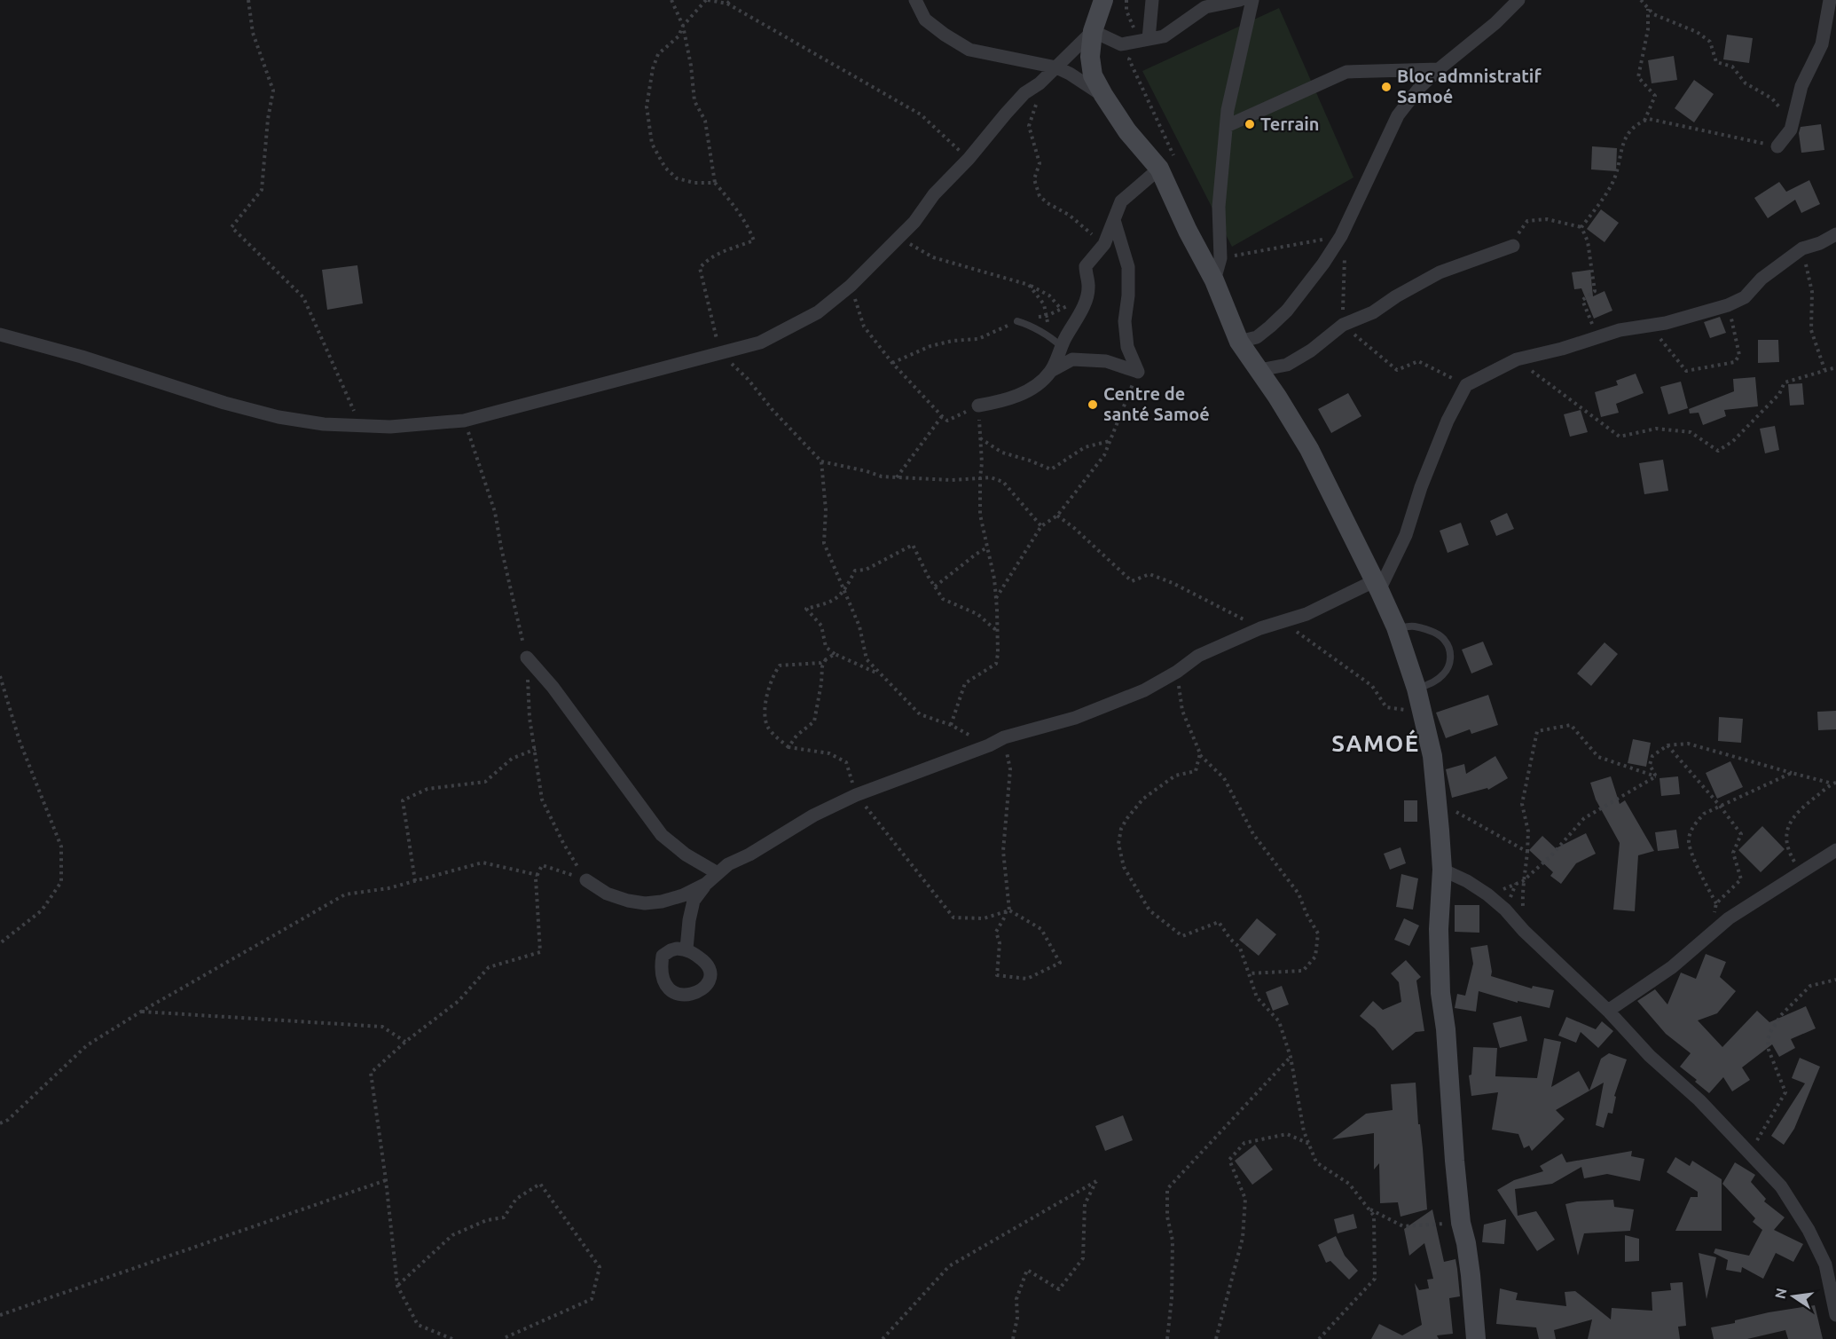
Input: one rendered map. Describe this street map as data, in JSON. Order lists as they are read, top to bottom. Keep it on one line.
{"districts":["SAMOÉ"],"places":["Bloc admnistratif Samoé","Terrain","Centre de santé Samoé"],"north":"left"}
